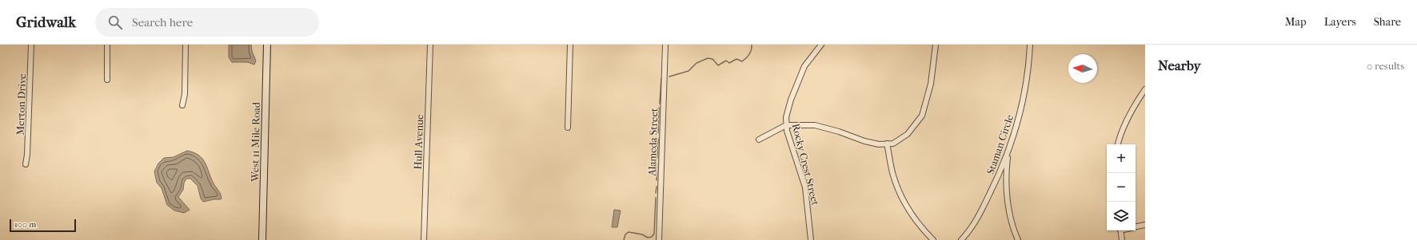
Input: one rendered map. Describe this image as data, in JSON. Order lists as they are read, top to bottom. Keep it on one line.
{"streets":{"street":["Merton Drive","West 11 Mile Road","Hull Avenue","Alameda Street","Staman Circle","Rocky Crest Street"]},"scale_bar":"100 m","north":"left","page":{"header":"Gridwalk","search":"Search here","nav":["Map","Layers","Share"],"heading":["Nearby","0 results"],"map_buttons":["+","−"],"scale":"100 m"}}
